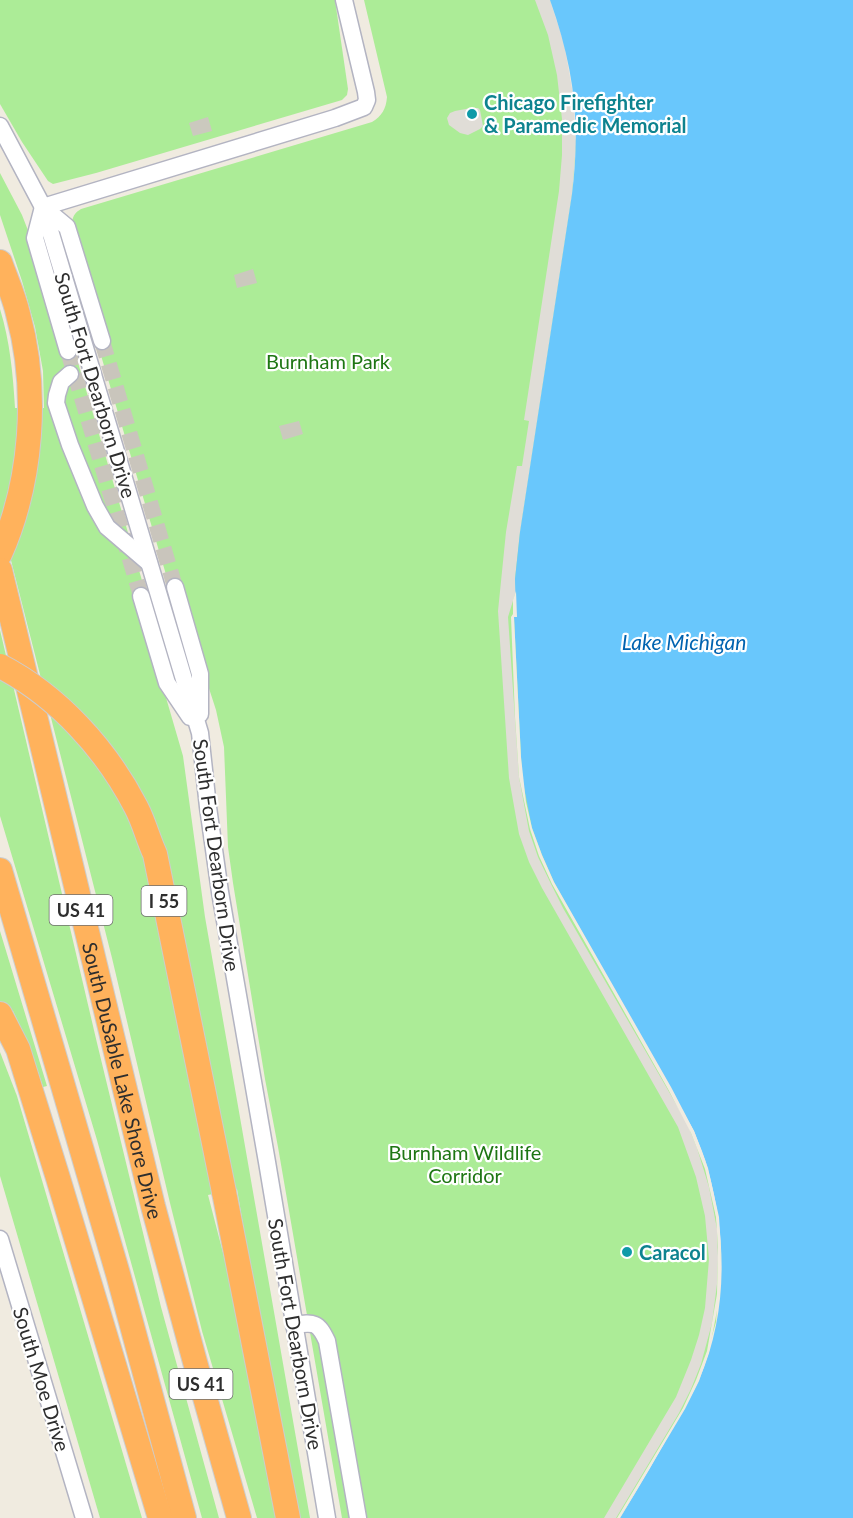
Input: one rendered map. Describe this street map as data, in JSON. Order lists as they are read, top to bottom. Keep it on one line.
{"streets":{"highway":["I 55","US 41","South DuSable Lake Shore Drive"],"street":["South Fort Dearborn Drive","South Moe Drive"]},"water":["Lake Michigan"],"parks":["Burnham Park","Burnham Wildlife Corridor"],"places":["Chicago Firefighter & Paramedic Memorial","Caracol"]}
